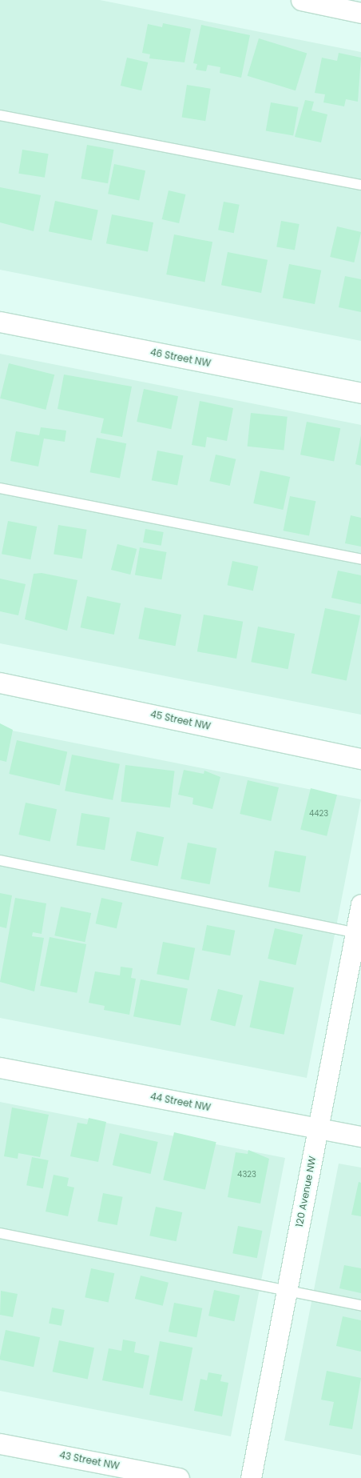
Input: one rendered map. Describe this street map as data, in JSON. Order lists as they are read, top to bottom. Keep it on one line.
{"streets":{"street":["46 Street NW","45 Street NW","44 Street NW","120 Avenue NW","43 Street NW"]},"crossings":[["44 Street NW","120 Avenue NW"]],"house_numbers":["4423","4323"]}
